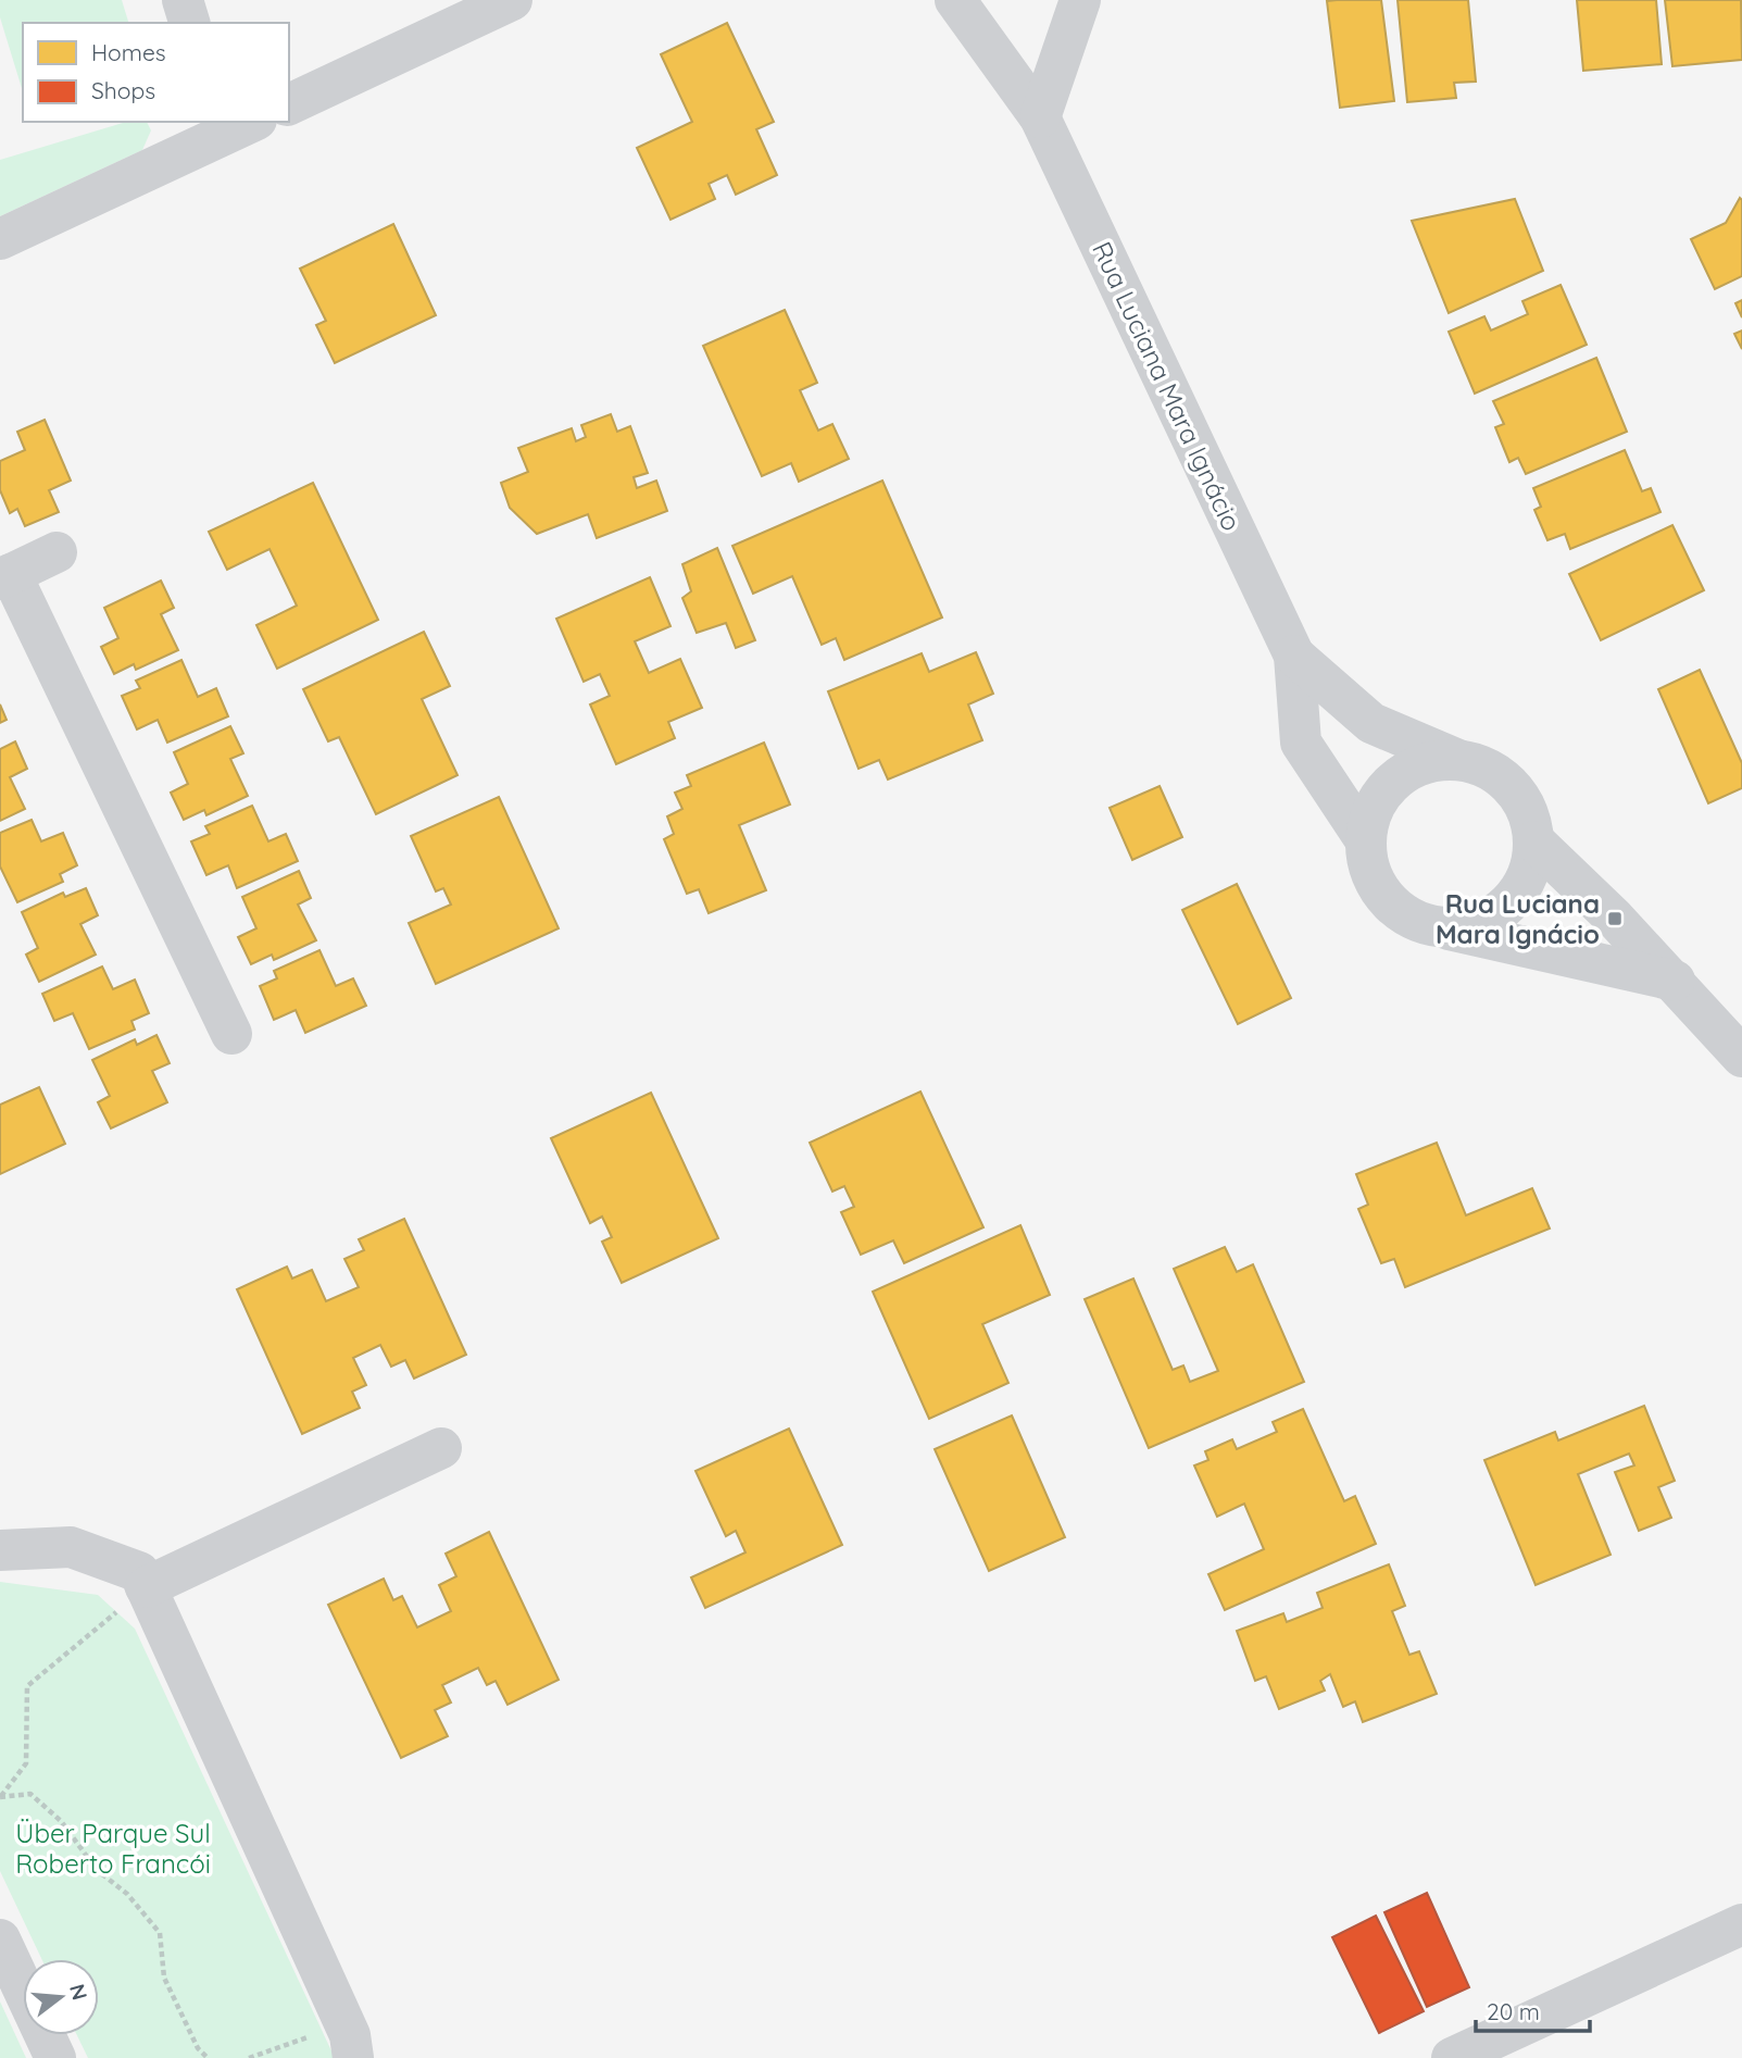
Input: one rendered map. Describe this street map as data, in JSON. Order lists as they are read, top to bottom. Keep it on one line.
{"streets":{"street":["Rua Luciana Mara Ignácio"]},"parks":["Über Parque Sul Roberto Francói"],"places":{"transit":["Rua Luciana Mara Ignácio"]},"legend":["Homes","Shops"],"scale_bar":"20 m","north":"right"}
